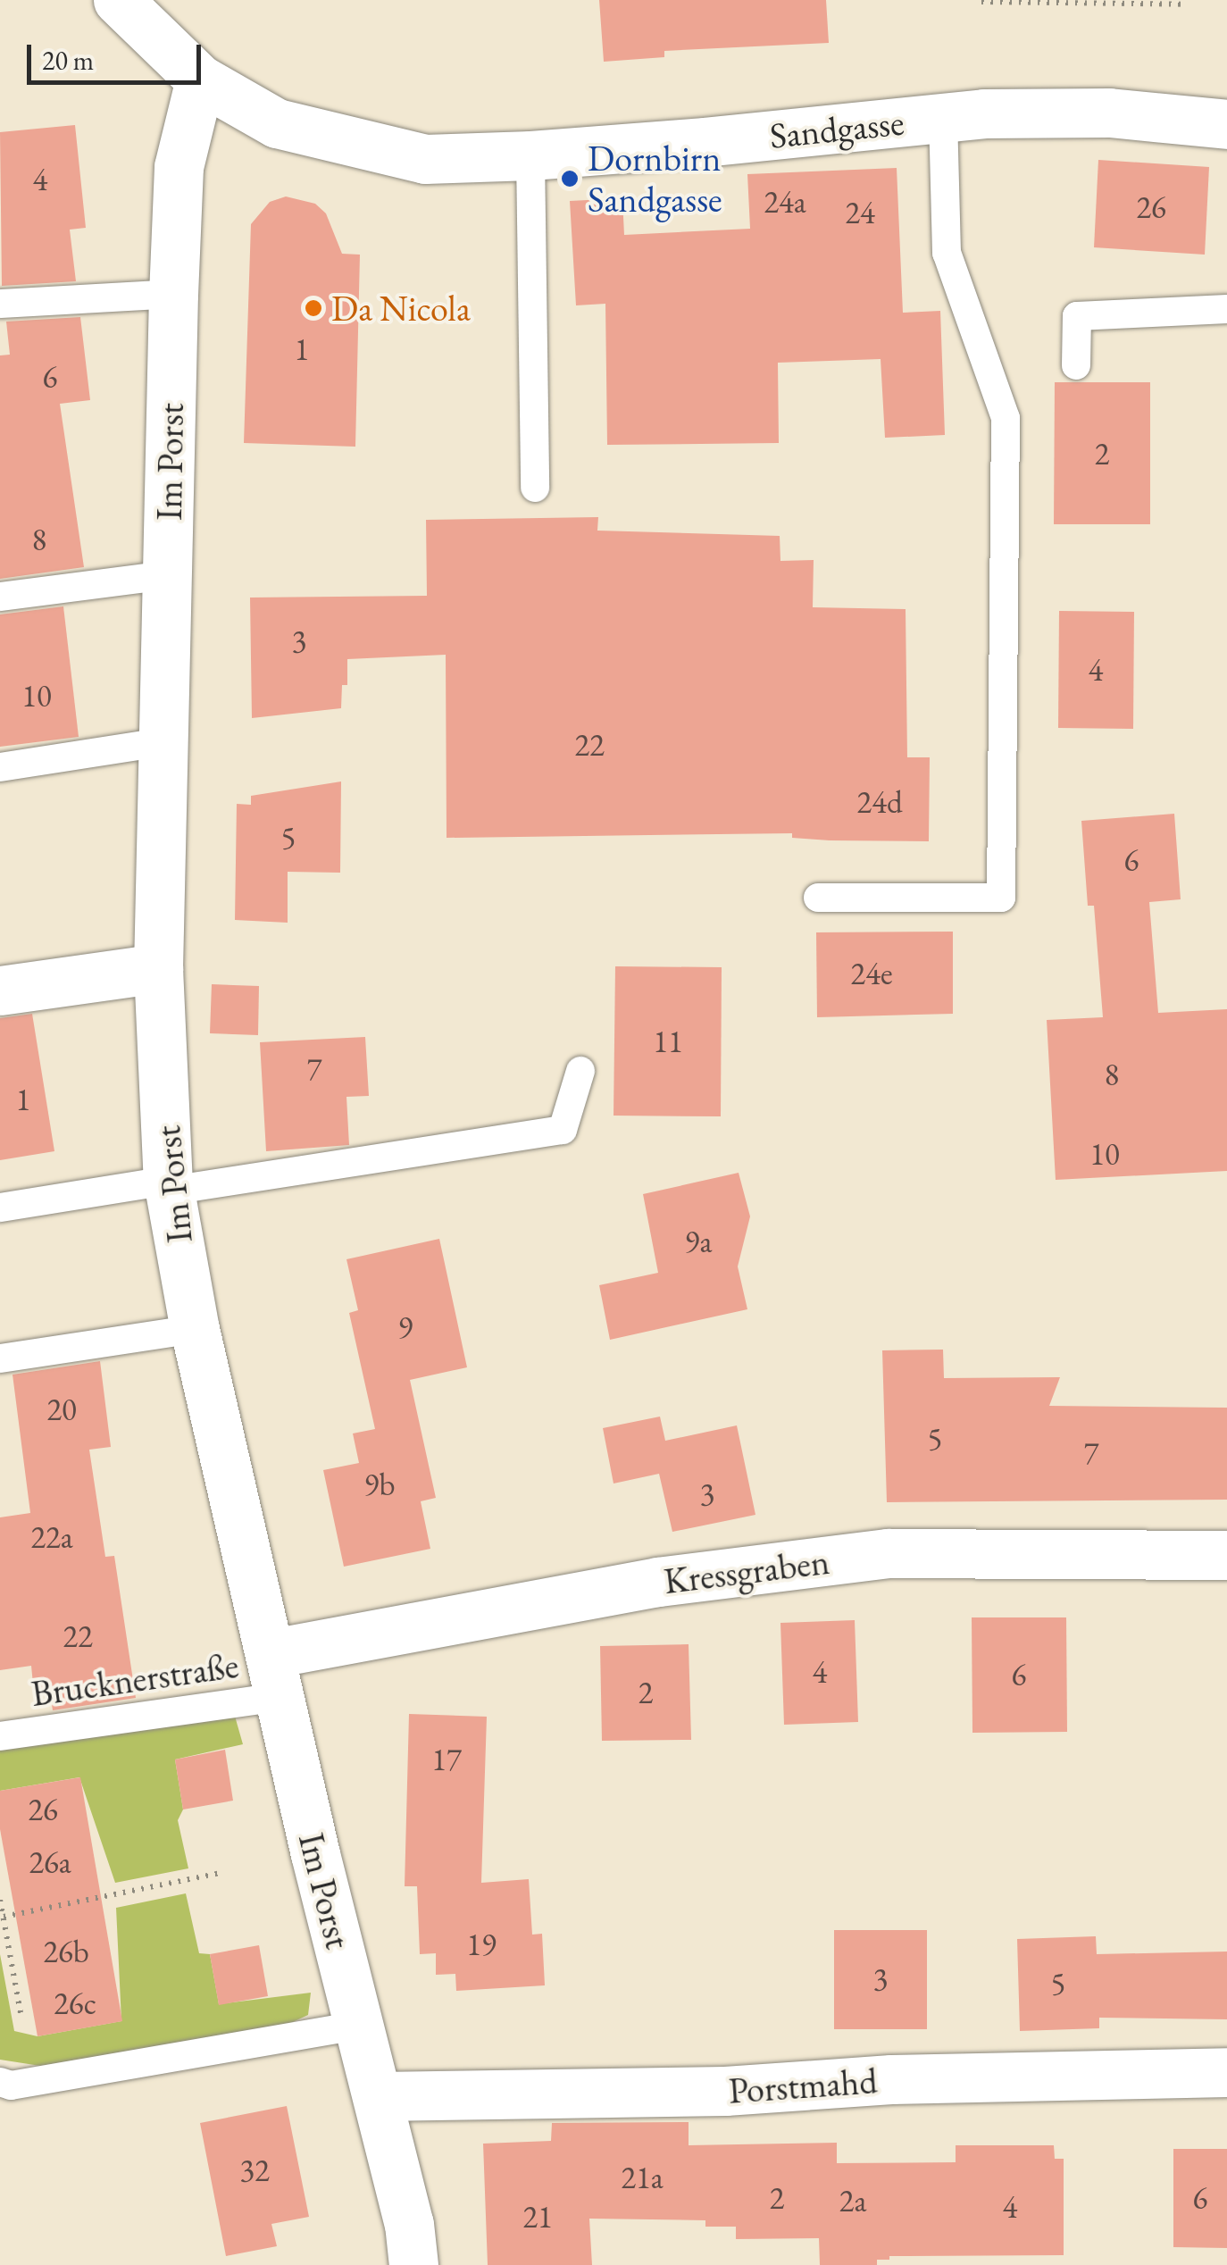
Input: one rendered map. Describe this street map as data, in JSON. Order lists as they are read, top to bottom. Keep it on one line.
{"streets":{"street":["Sandgasse","Im Porst","Kressgraben","Porstmahd"],"lane":["Brucknerstraße"]},"crossings":[["Sandgasse","Im Porst"],["Im Porst","Kressgraben"],["Im Porst","Brucknerstraße"],["Im Porst","Porstmahd"],["Kressgraben","Brucknerstraße"]],"places":["Dornbirn Sandgasse","Da Nicola"],"house_numbers":["4","24a","26","24","1","6","2","8","3","4","10","22","24d","5","6","24e","11","7","8","1","10","9a","9","20","5","7","9b","3","22a","22","4","6","2","17","26","26a","19","26b","3","5","26c","32","21a","2","6","2a","4","21"],"scale_bar":"20 m"}
